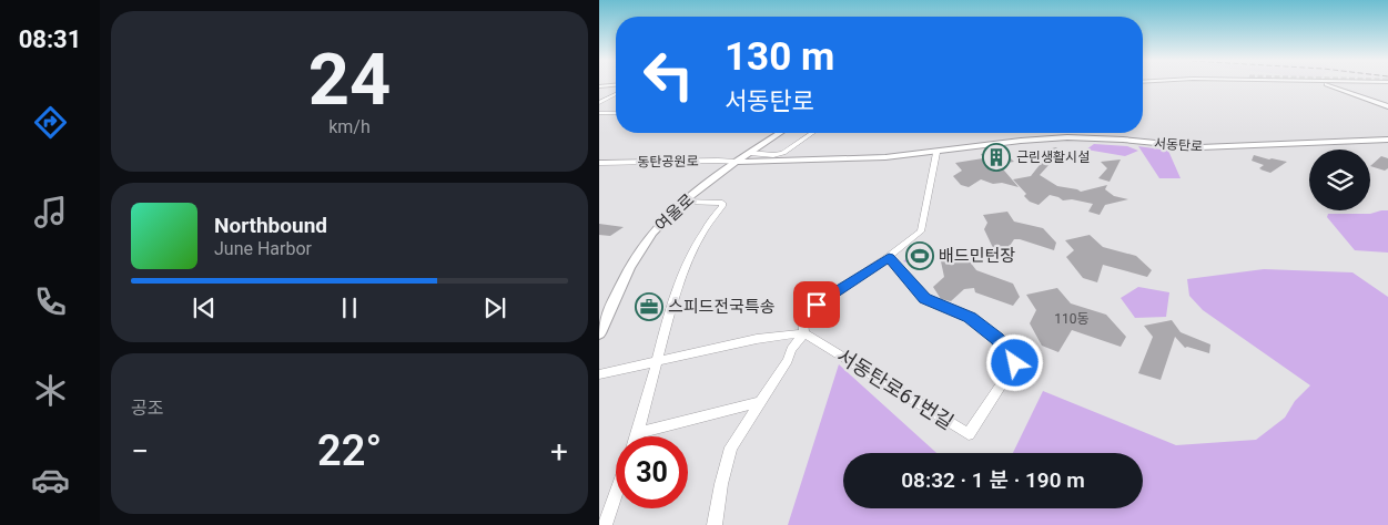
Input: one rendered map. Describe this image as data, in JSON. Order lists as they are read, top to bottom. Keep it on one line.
{"streets":{"street":["서동탄로","동탄공원로","여울로","서동탄로61번길"]},"crossings":[["서동탄로","동탄공원로"],["서동탄로","여울로"],["동탄공원로","여울로"]],"places":{"building":["근린생활시설"],"sports":["배드민턴장"],"office":["스피드전국특송"]},"house_numbers":["110동"],"page":{"tabs":"08:31","tile":[["24","km/h"],"공조"],"turn":["130 m","서동탄로"],"song":["Northbound","June Harbor"],"heat":["−","22°","+"],"limit":"30","trip":"08:32 · 1 분 · 190 m"}}
